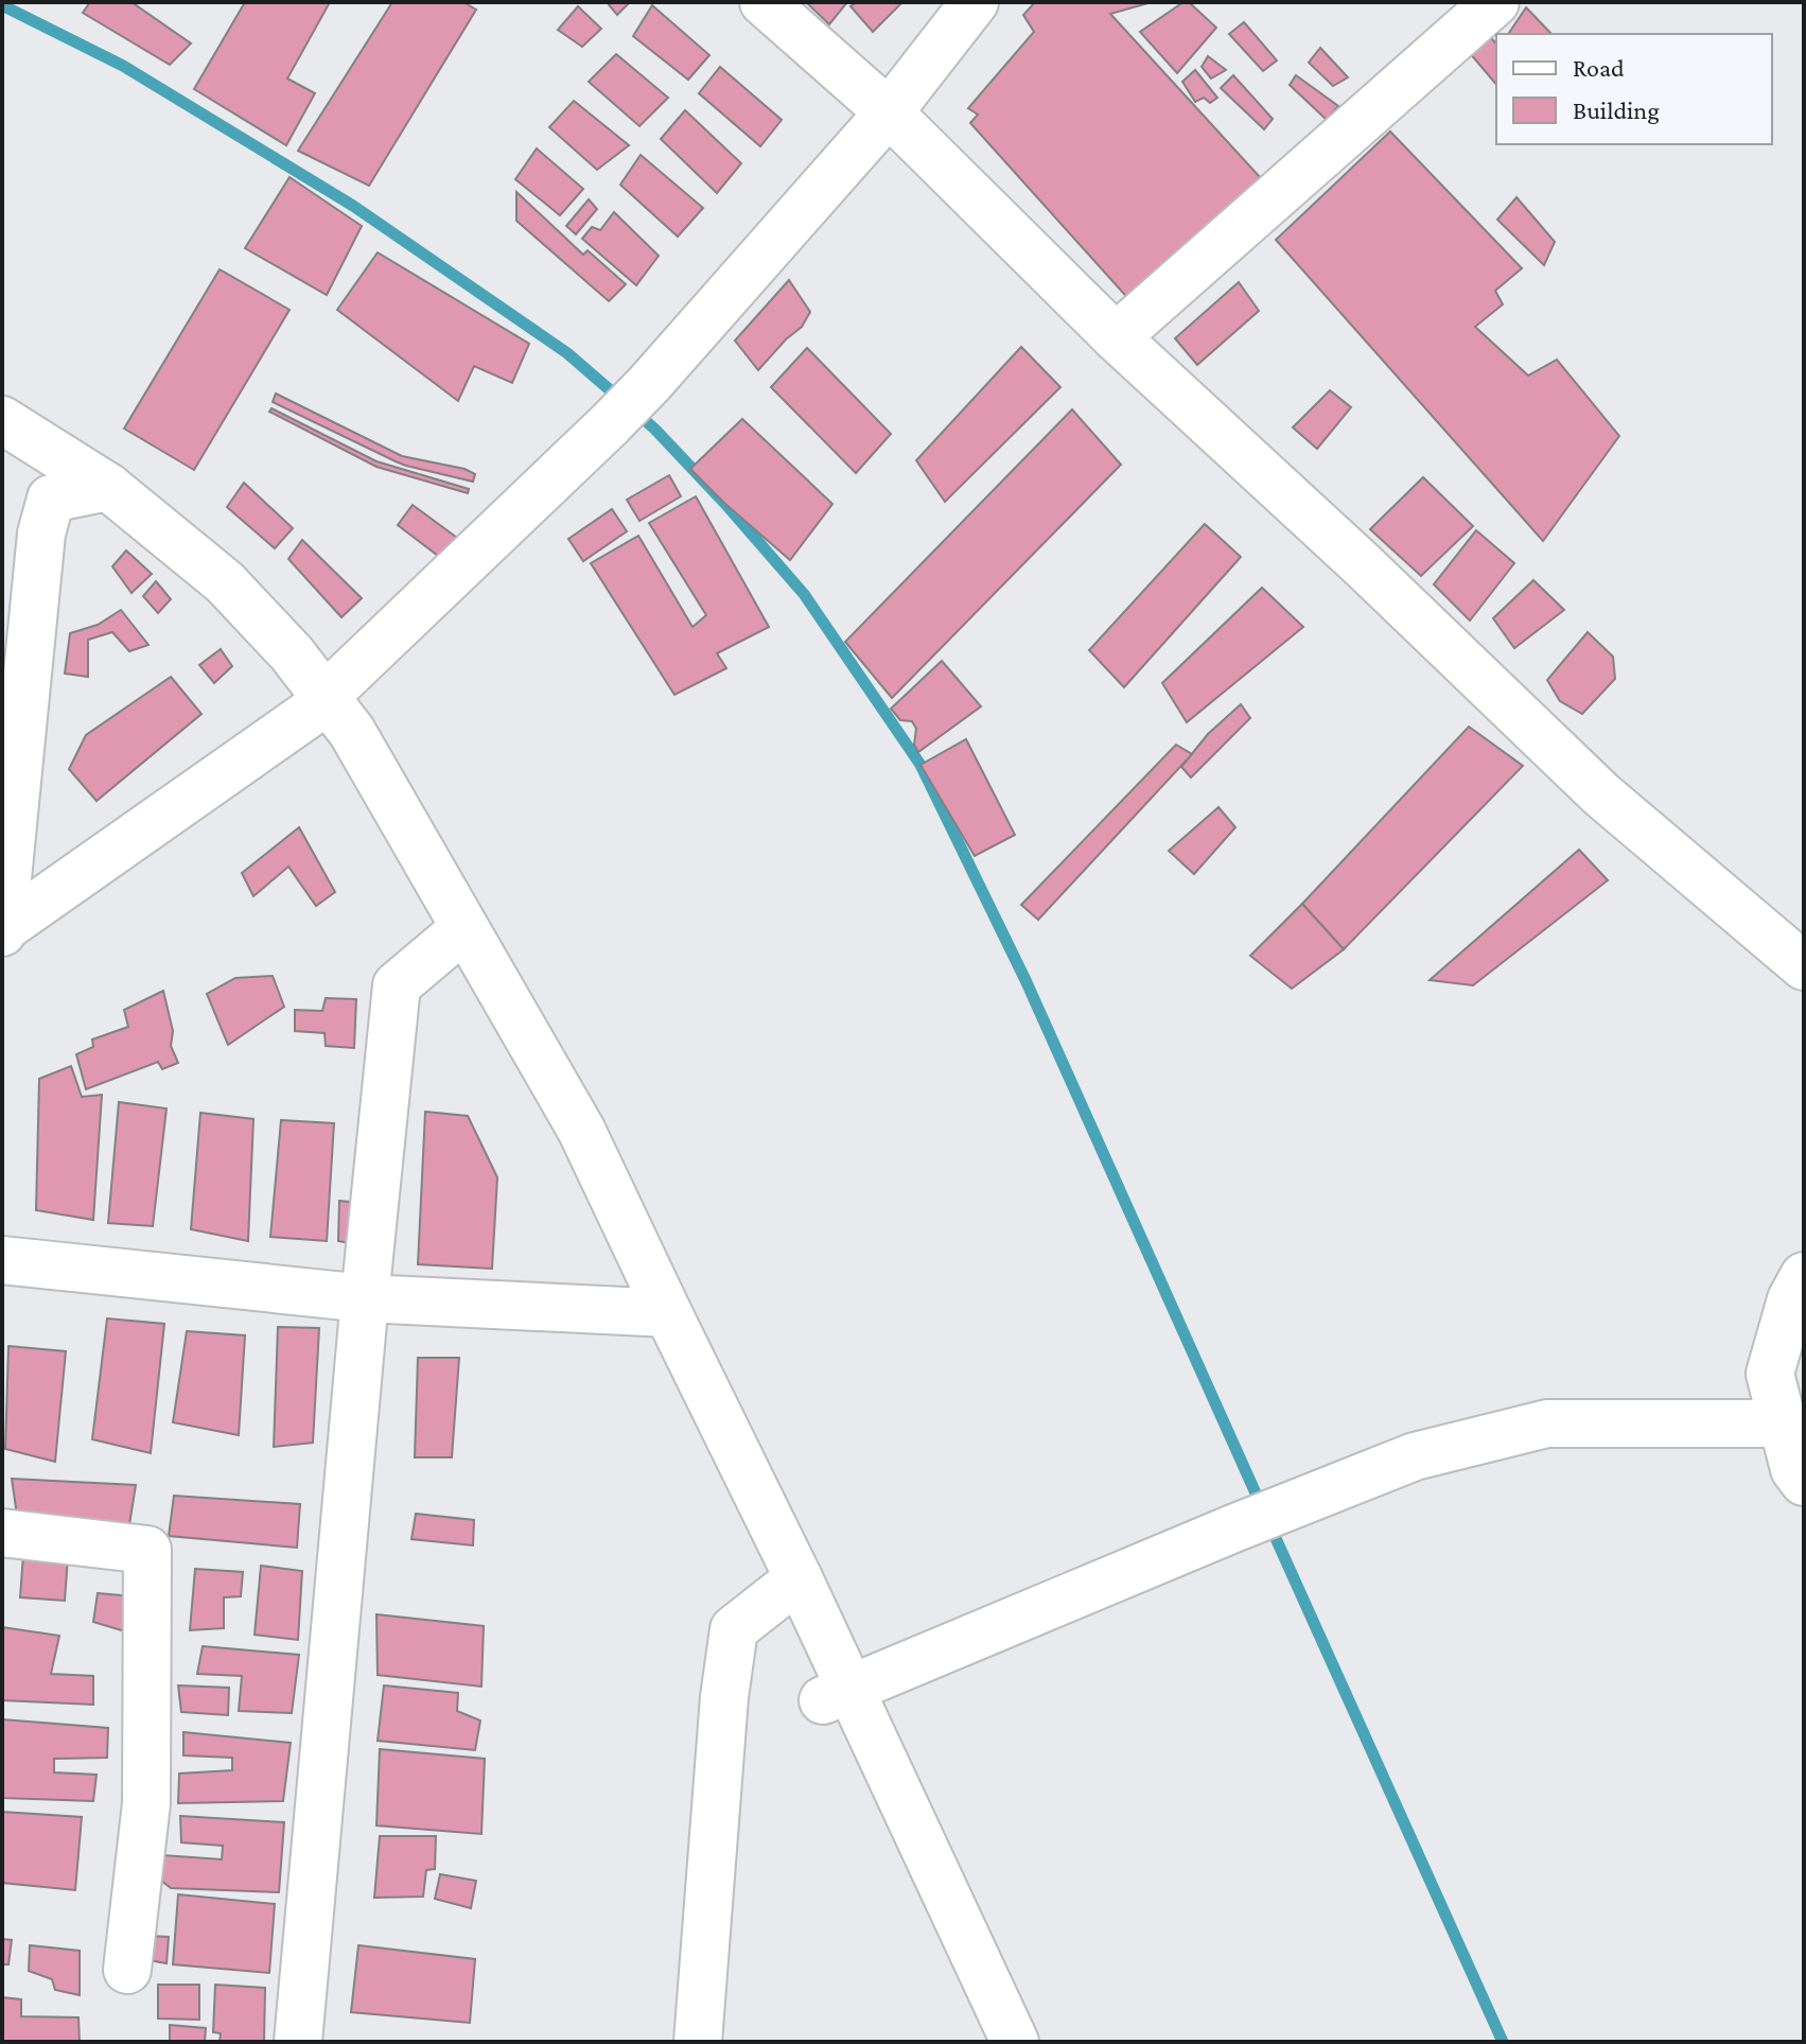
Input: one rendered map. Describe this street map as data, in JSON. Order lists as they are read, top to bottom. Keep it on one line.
{"legend":["Road","Building"]}
